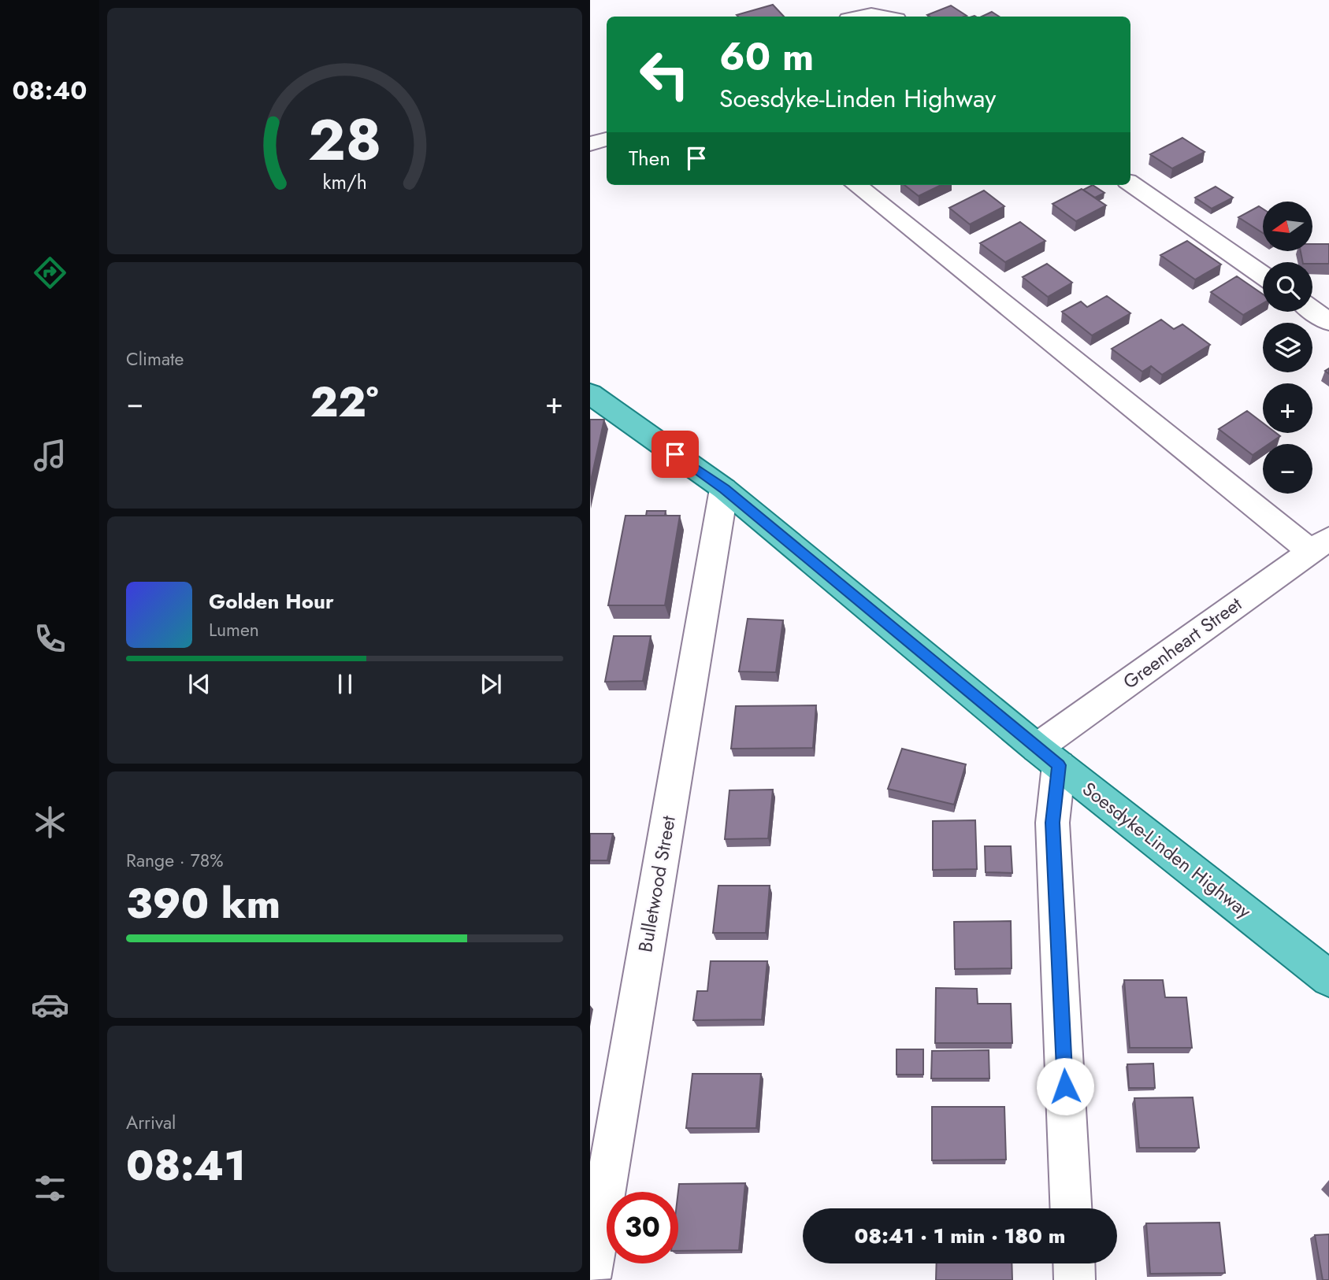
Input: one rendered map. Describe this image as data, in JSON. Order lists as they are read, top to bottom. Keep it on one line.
{"streets":{"main road":["Soesdyke-Linden Highway"],"street":["Greenheart Street","Bulletwood Street"]},"crossings":[["Greenheart Street","Soesdyke-Linden Highway"],["Soesdyke-Linden Highway","Bulletwood Street"]],"north":"left","page":{"tabs":"08:40","turn":["60 m","Soesdyke-Linden Highway"],"then":"Then","map_buttons":["+","−"],"tile":["Climate",["Range · 78%","390 km"],["Arrival","08:41"]],"heat":["−","22°","+"],"song":["Golden Hour","Lumen"],"limit":"30","trip":"08:41 · 1 min · 180 m","gauge":["28","km/h"]}}
